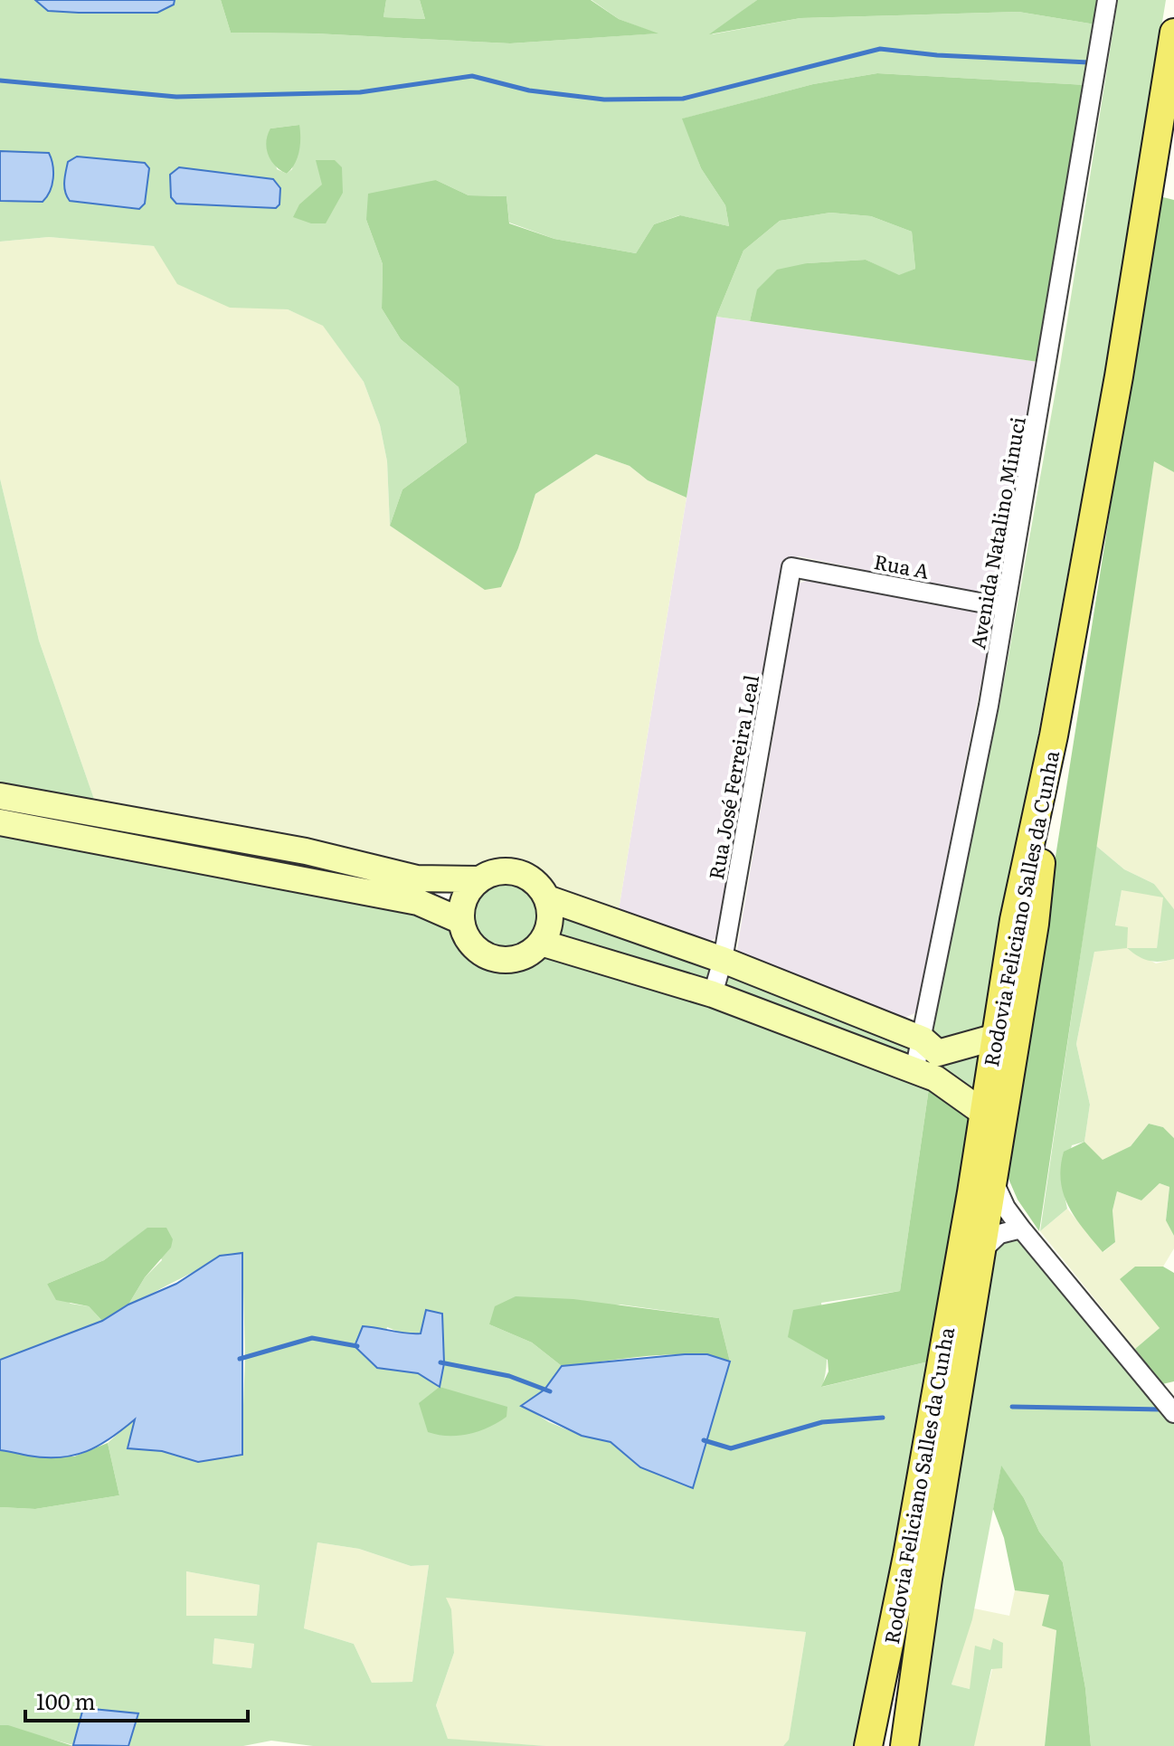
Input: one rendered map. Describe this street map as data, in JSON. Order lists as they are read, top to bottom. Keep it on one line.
{"streets":{"main road":["Rodovia Feliciano Salles da Cunha"],"street":["Avenida Natalino Minuci","Rua A","Rua José Ferreira Leal"]},"crossings":[["Avenida Natalino Minuci","Rua A"],["Rua A","Rua José Ferreira Leal"]],"scale_bar":"100 m"}
